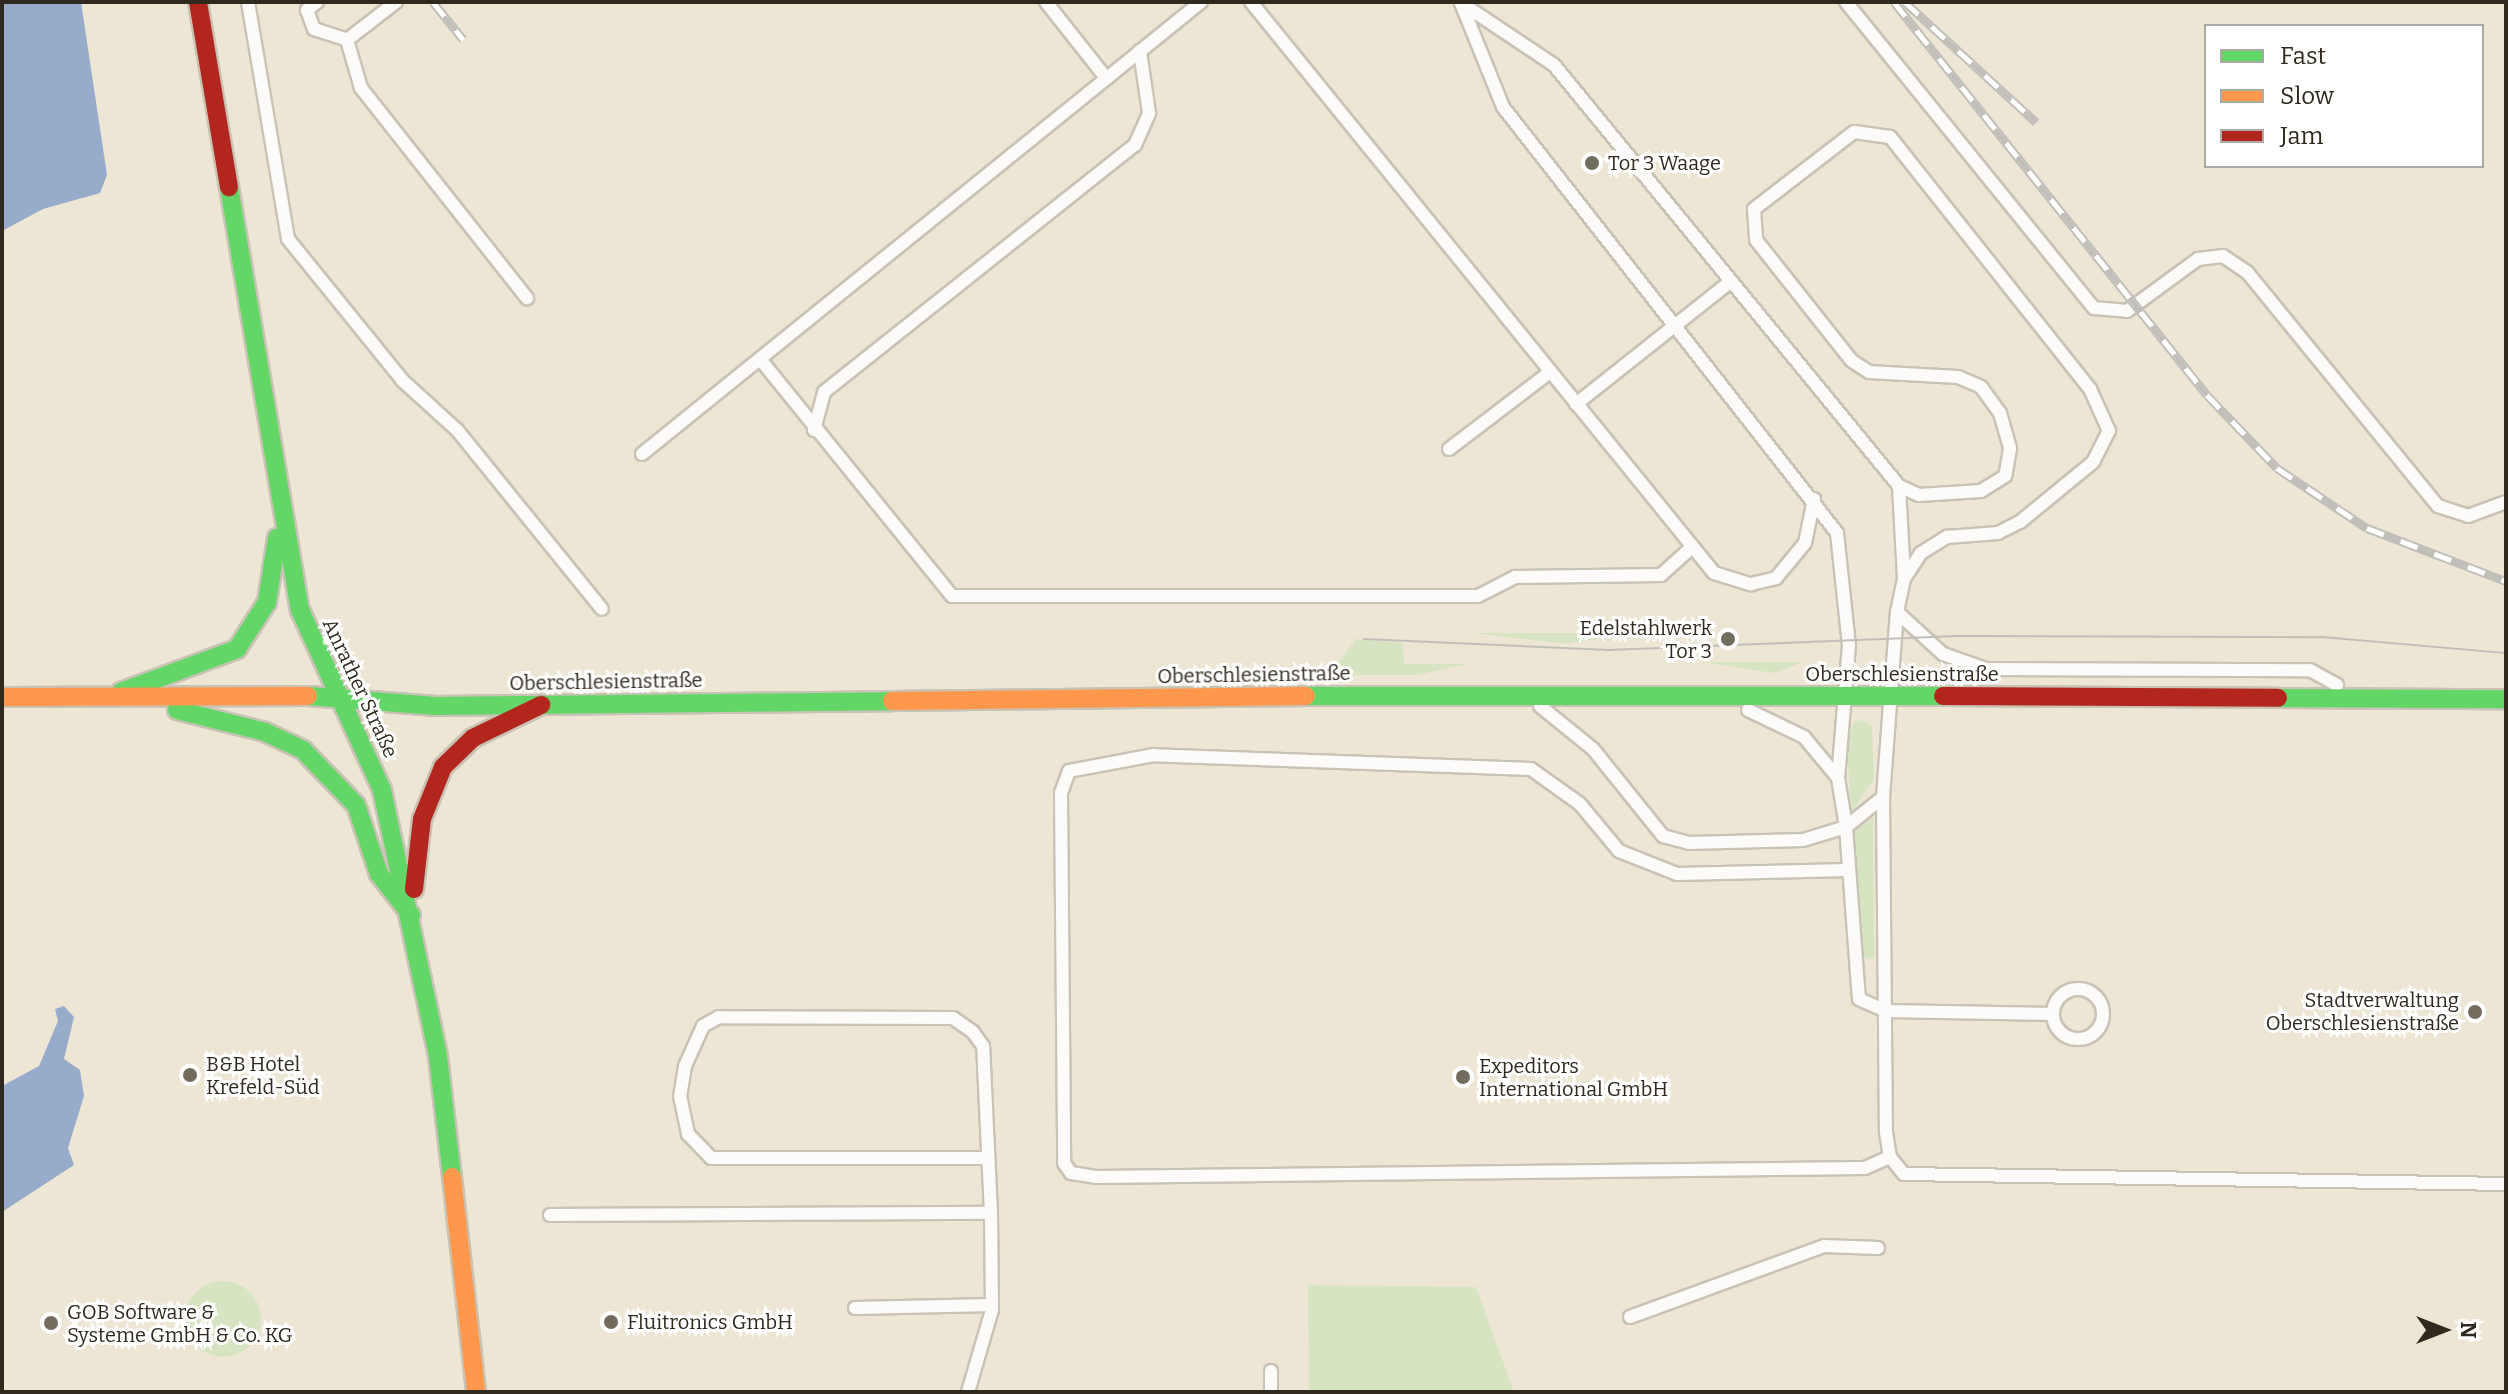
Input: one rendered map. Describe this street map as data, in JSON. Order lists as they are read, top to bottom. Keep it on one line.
{"streets":{"main road":["Oberschlesienstraße","Anrather Straße"]},"crossings":[["Oberschlesienstraße","Anrather Straße"]],"places":["Tor 3 Waage","Edelstahlwerk Tor 3","Stadtverwaltung Oberschlesienstraße","B&B Hotel Krefeld-Süd","Expeditors International GmbH","Fluitronics GmbH","GOB Software & Systeme GmbH & Co. KG"],"legend":["Fast","Slow","Jam"],"north":"right"}
